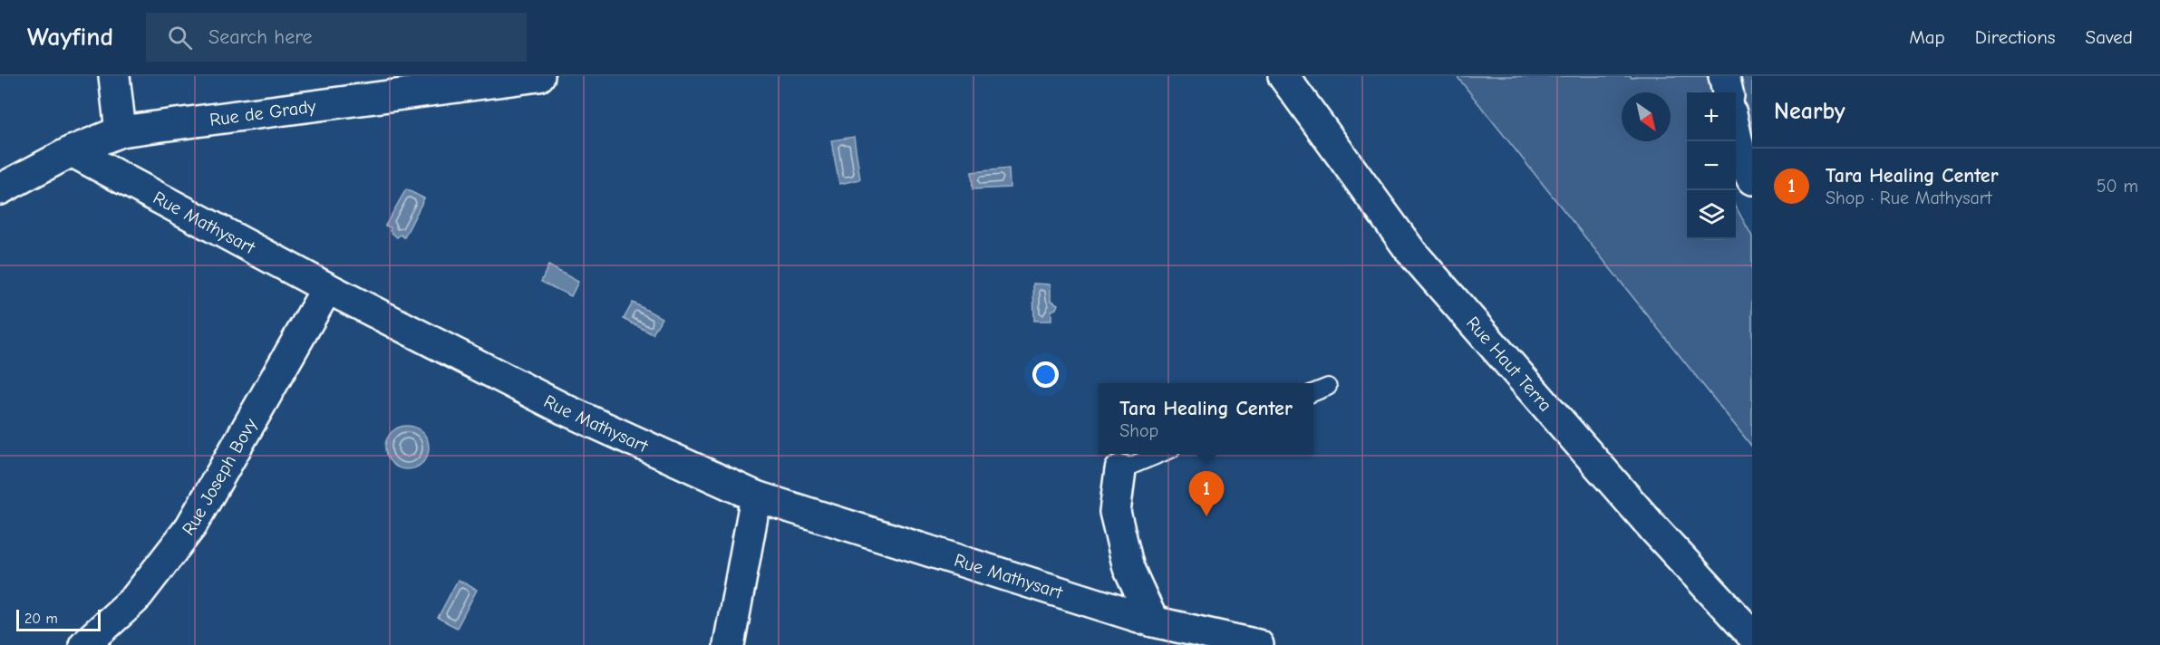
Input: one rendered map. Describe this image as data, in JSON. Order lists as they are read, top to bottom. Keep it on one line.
{"streets":{"street":["Rue de Grady","Rue Mathysart","Rue Haut Terra","Rue Joseph Bovy"]},"crossings":[["Rue de Grady","Rue Mathysart"],["Rue Mathysart","Rue Joseph Bovy"]],"scale_bar":"20 m","north":"bottom right","page":{"header":"Wayfind","search":"Search here","nav":["Map","Directions","Saved"],"heading":"Nearby","map_buttons":["+","−"],"list":[{"mark":"1","name":"Tara Healing Center","note":"Shop · Rue Mathysart","value":"50 m"}],"popup":["Tara Healing Center","Shop"],"pins":"1","scale":"20 m"}}
